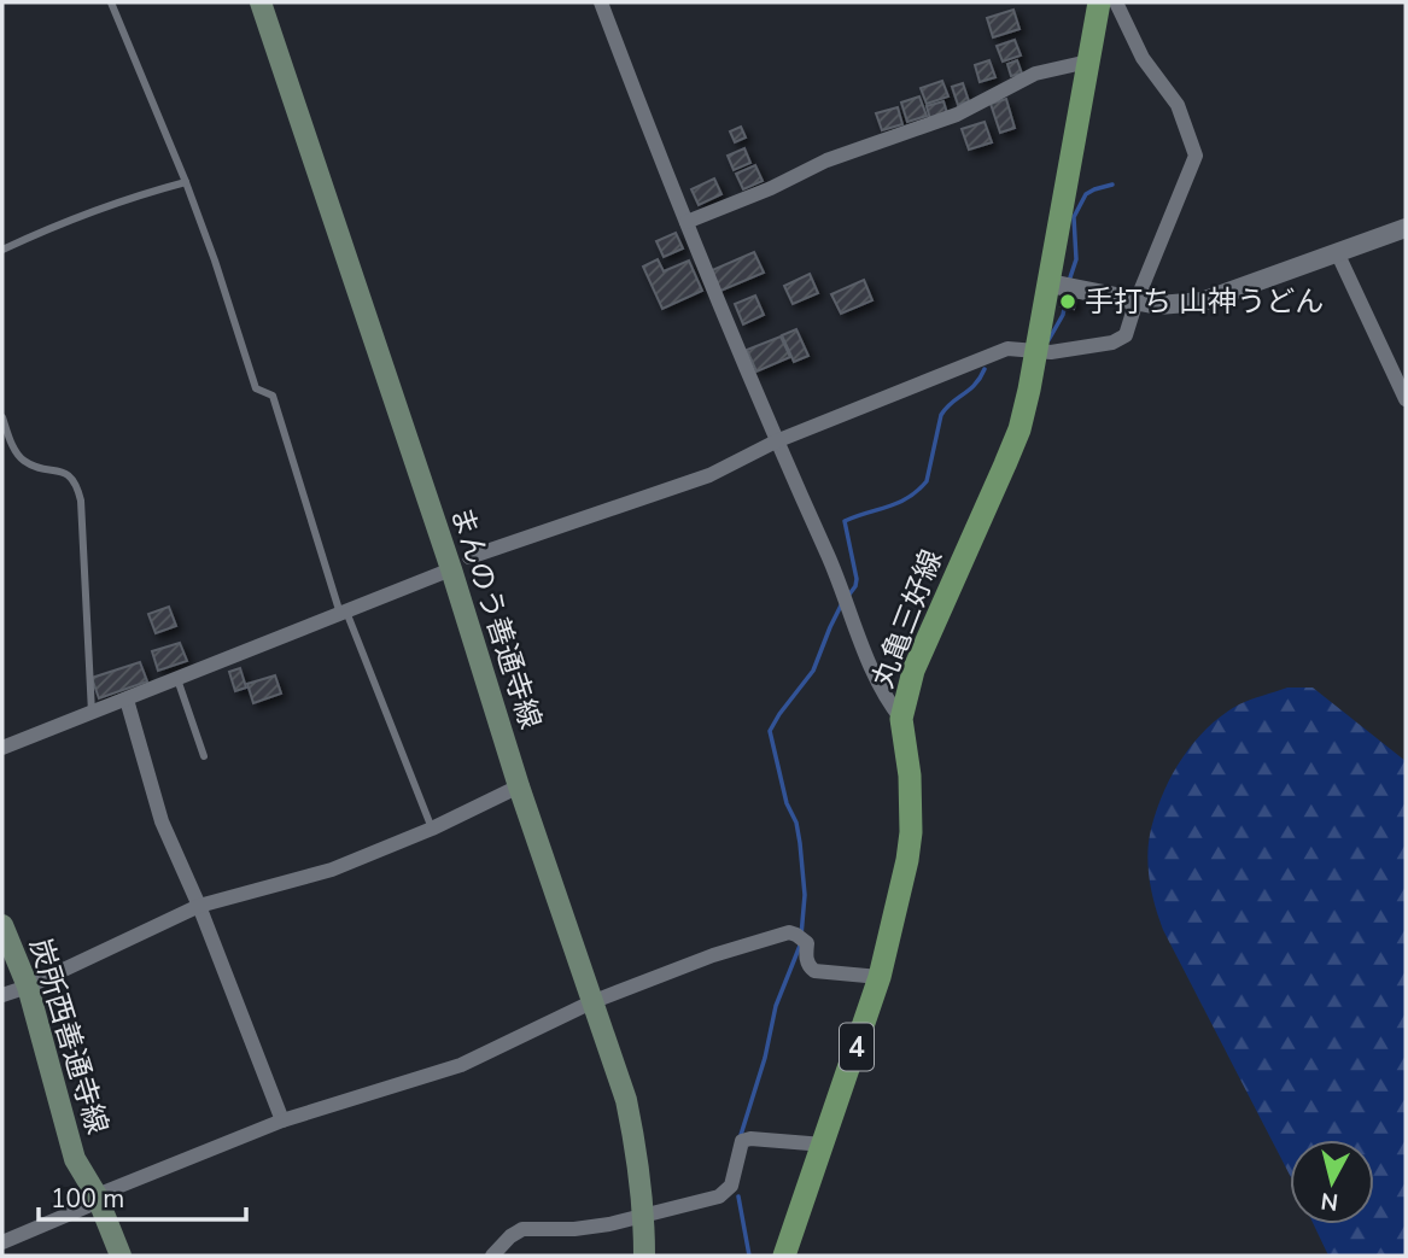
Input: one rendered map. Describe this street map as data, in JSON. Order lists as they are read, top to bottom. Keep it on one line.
{"streets":{"main road":["まんのう善通寺線","丸亀三好線","炭所西善通寺線","4"]},"places":["手打ち 山神うどん"],"scale_bar":"100 m","north":"bottom"}
